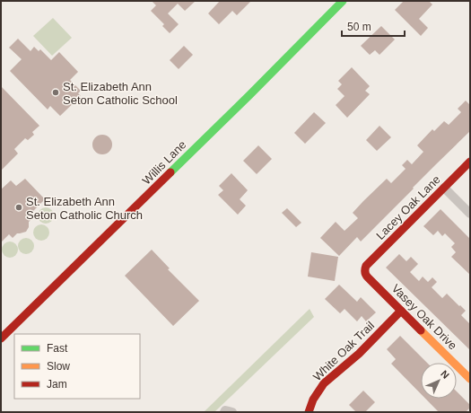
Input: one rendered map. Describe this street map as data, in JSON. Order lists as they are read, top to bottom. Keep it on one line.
{"streets":{"street":["Willis Lane","Lacey Oak Lane","Vasey Oak Drive","White Oak Trail"]},"crossings":[["Lacey Oak Lane","Vasey Oak Drive"],["Vasey Oak Drive","White Oak Trail"]],"places":["St. Elizabeth Ann Seton Catholic School","St. Elizabeth Ann Seton Catholic Church"],"legend":["Fast","Slow","Jam"],"scale_bar":"50 m","north":"top right"}
